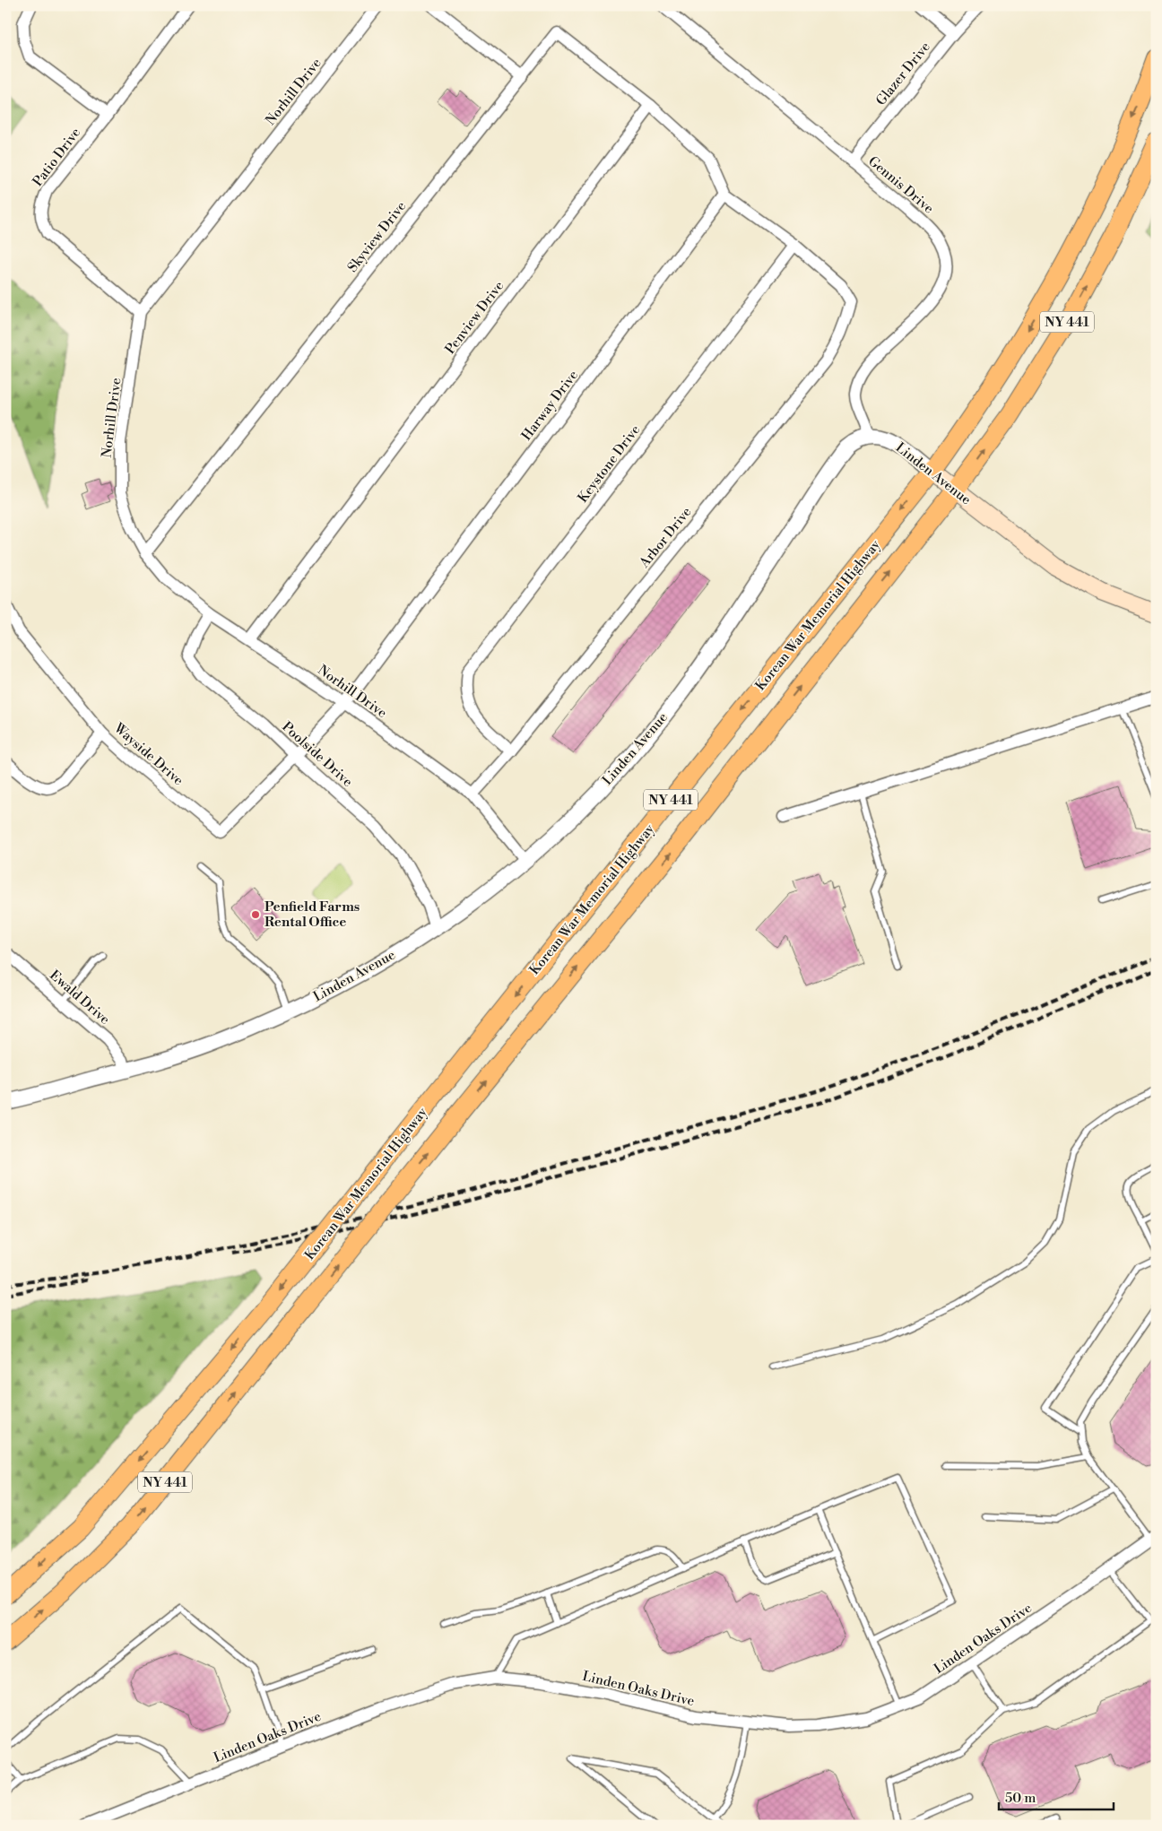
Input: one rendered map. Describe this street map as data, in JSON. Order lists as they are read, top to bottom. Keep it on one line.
{"streets":{"main road":["NY 441","Linden Avenue","Korean War Memorial Highway"],"street":["Glazer Drive","Norhill Drive","Patio Drive","Gennis Drive","Skyview Drive","Penview Drive","Harway Drive","Keystone Drive","Arbor Drive","Wayside Drive","Poolside Drive","Ewald Drive","Linden Oaks Drive"]},"crossings":[["Glazer Drive","Gennis Drive"],["Norhill Drive","Patio Drive"],["Norhill Drive","Skyview Drive"],["Norhill Drive","Penview Drive"],["Norhill Drive","Harway Drive"],["Norhill Drive","Linden Avenue"],["Norhill Drive","Arbor Drive"],["Norhill Drive","Poolside Drive"],["Gennis Drive","Linden Avenue"],["Skyview Drive","Penview Drive"],["NY 441","Linden Avenue"],["Harway Drive","Wayside Drive"],["Harway Drive","Poolside Drive"],["Keystone Drive","Arbor Drive"],["Linden Avenue","Korean War Memorial Highway"],["Linden Avenue","Poolside Drive"],["Linden Avenue","Ewald Drive"],["Wayside Drive","Poolside Drive"]],"places":["Penfield Farms Rental Office"],"scale_bar":"50 m"}
